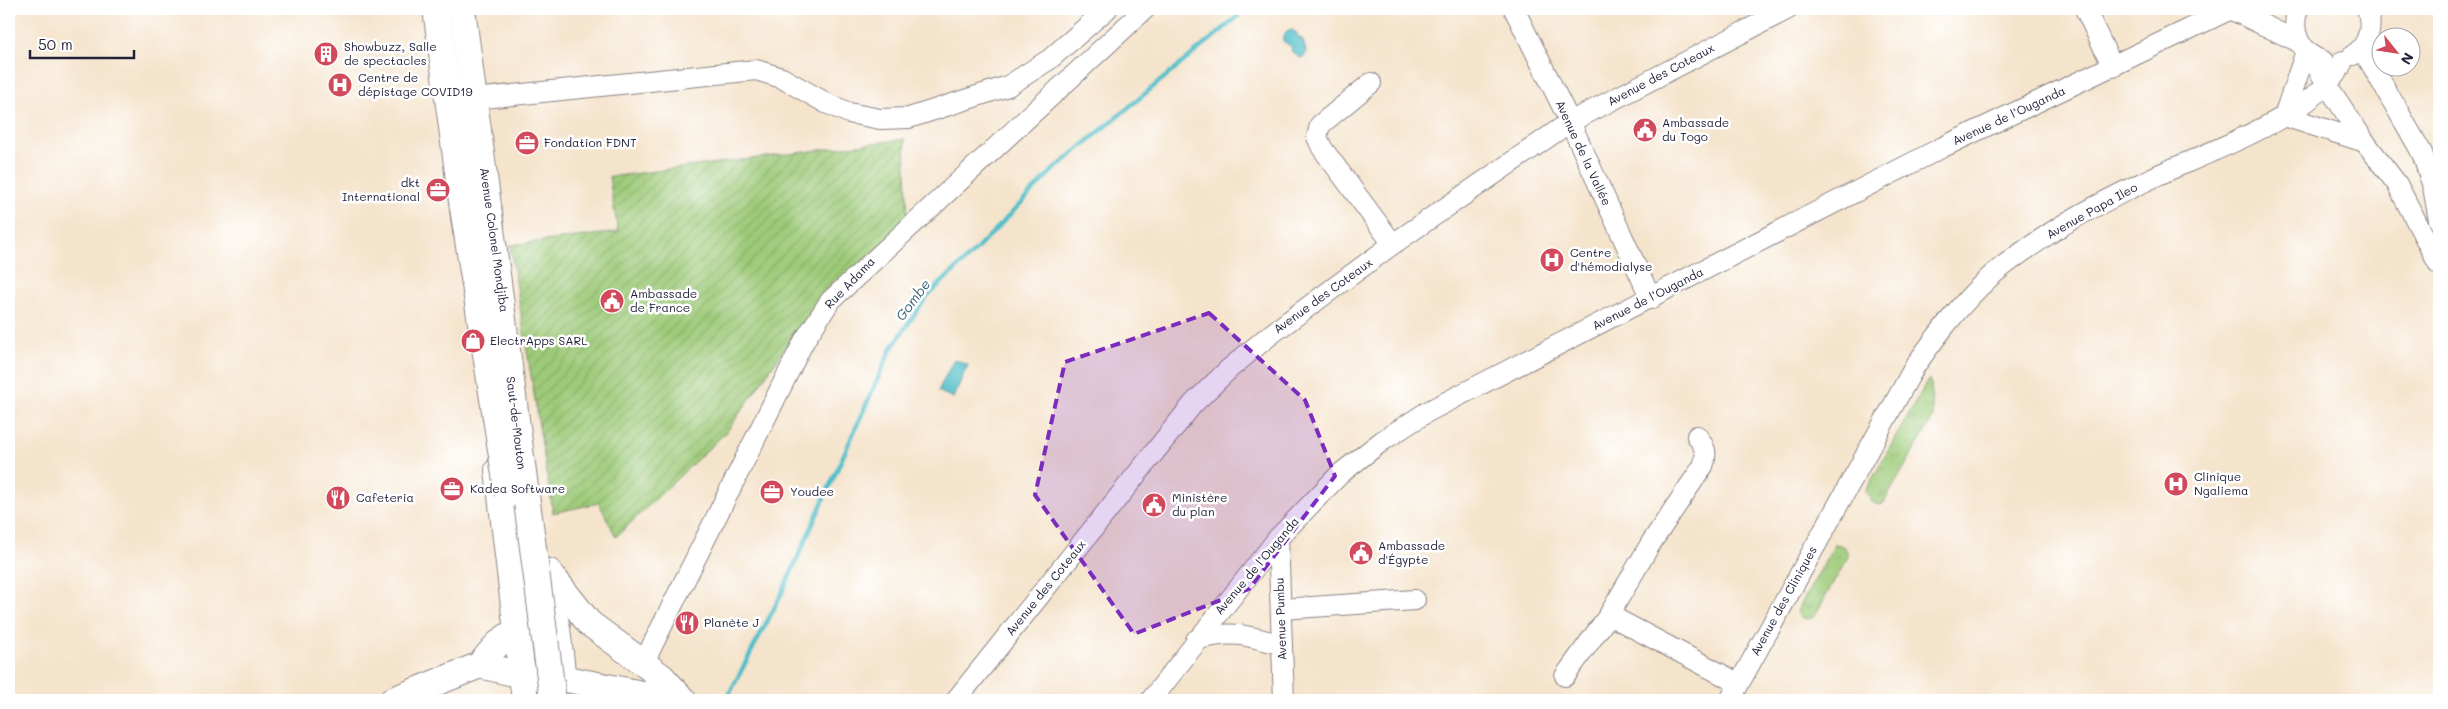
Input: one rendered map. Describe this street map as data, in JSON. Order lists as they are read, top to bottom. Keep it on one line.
{"streets":{"main road":["Avenue Colonel Mondjiba","Saut-de-Mouton"],"street":["Avenue des Coteaux","Avenue de l’Ouganda","Avenue de la Vallée","Avenue Papa Ileo","Rue Adama","Avenue des Cliniques","Avenue Pumbu"]},"crossings":[["Avenue des Coteaux","Avenue de la Vallée"],["Avenue de l’Ouganda","Avenue de la Vallée"],["Avenue de l’Ouganda","Avenue Pumbu"],["Avenue Papa Ileo","Avenue des Cliniques"],["Avenue Colonel Mondjiba","Saut-de-Mouton"]],"water":["Gombe"],"places":{"building":["Showbuzz, Salle de spectacles"],"hospital":["Centre de dépistage COVID19","Centre d'hémodialyse","Clinique Ngaliema"],"public building":["Ambassade du Togo","Ambassade de France","Ministère du plan","Ambassade d'Égypte"],"office":["Fondation FDNT","dkt International","Kadea Software","Youdee"],"shop":["ElectrApps SARL"],"restaurant":["Cafeteria","Planète J"]},"scale_bar":"50 m","north":"bottom right"}
